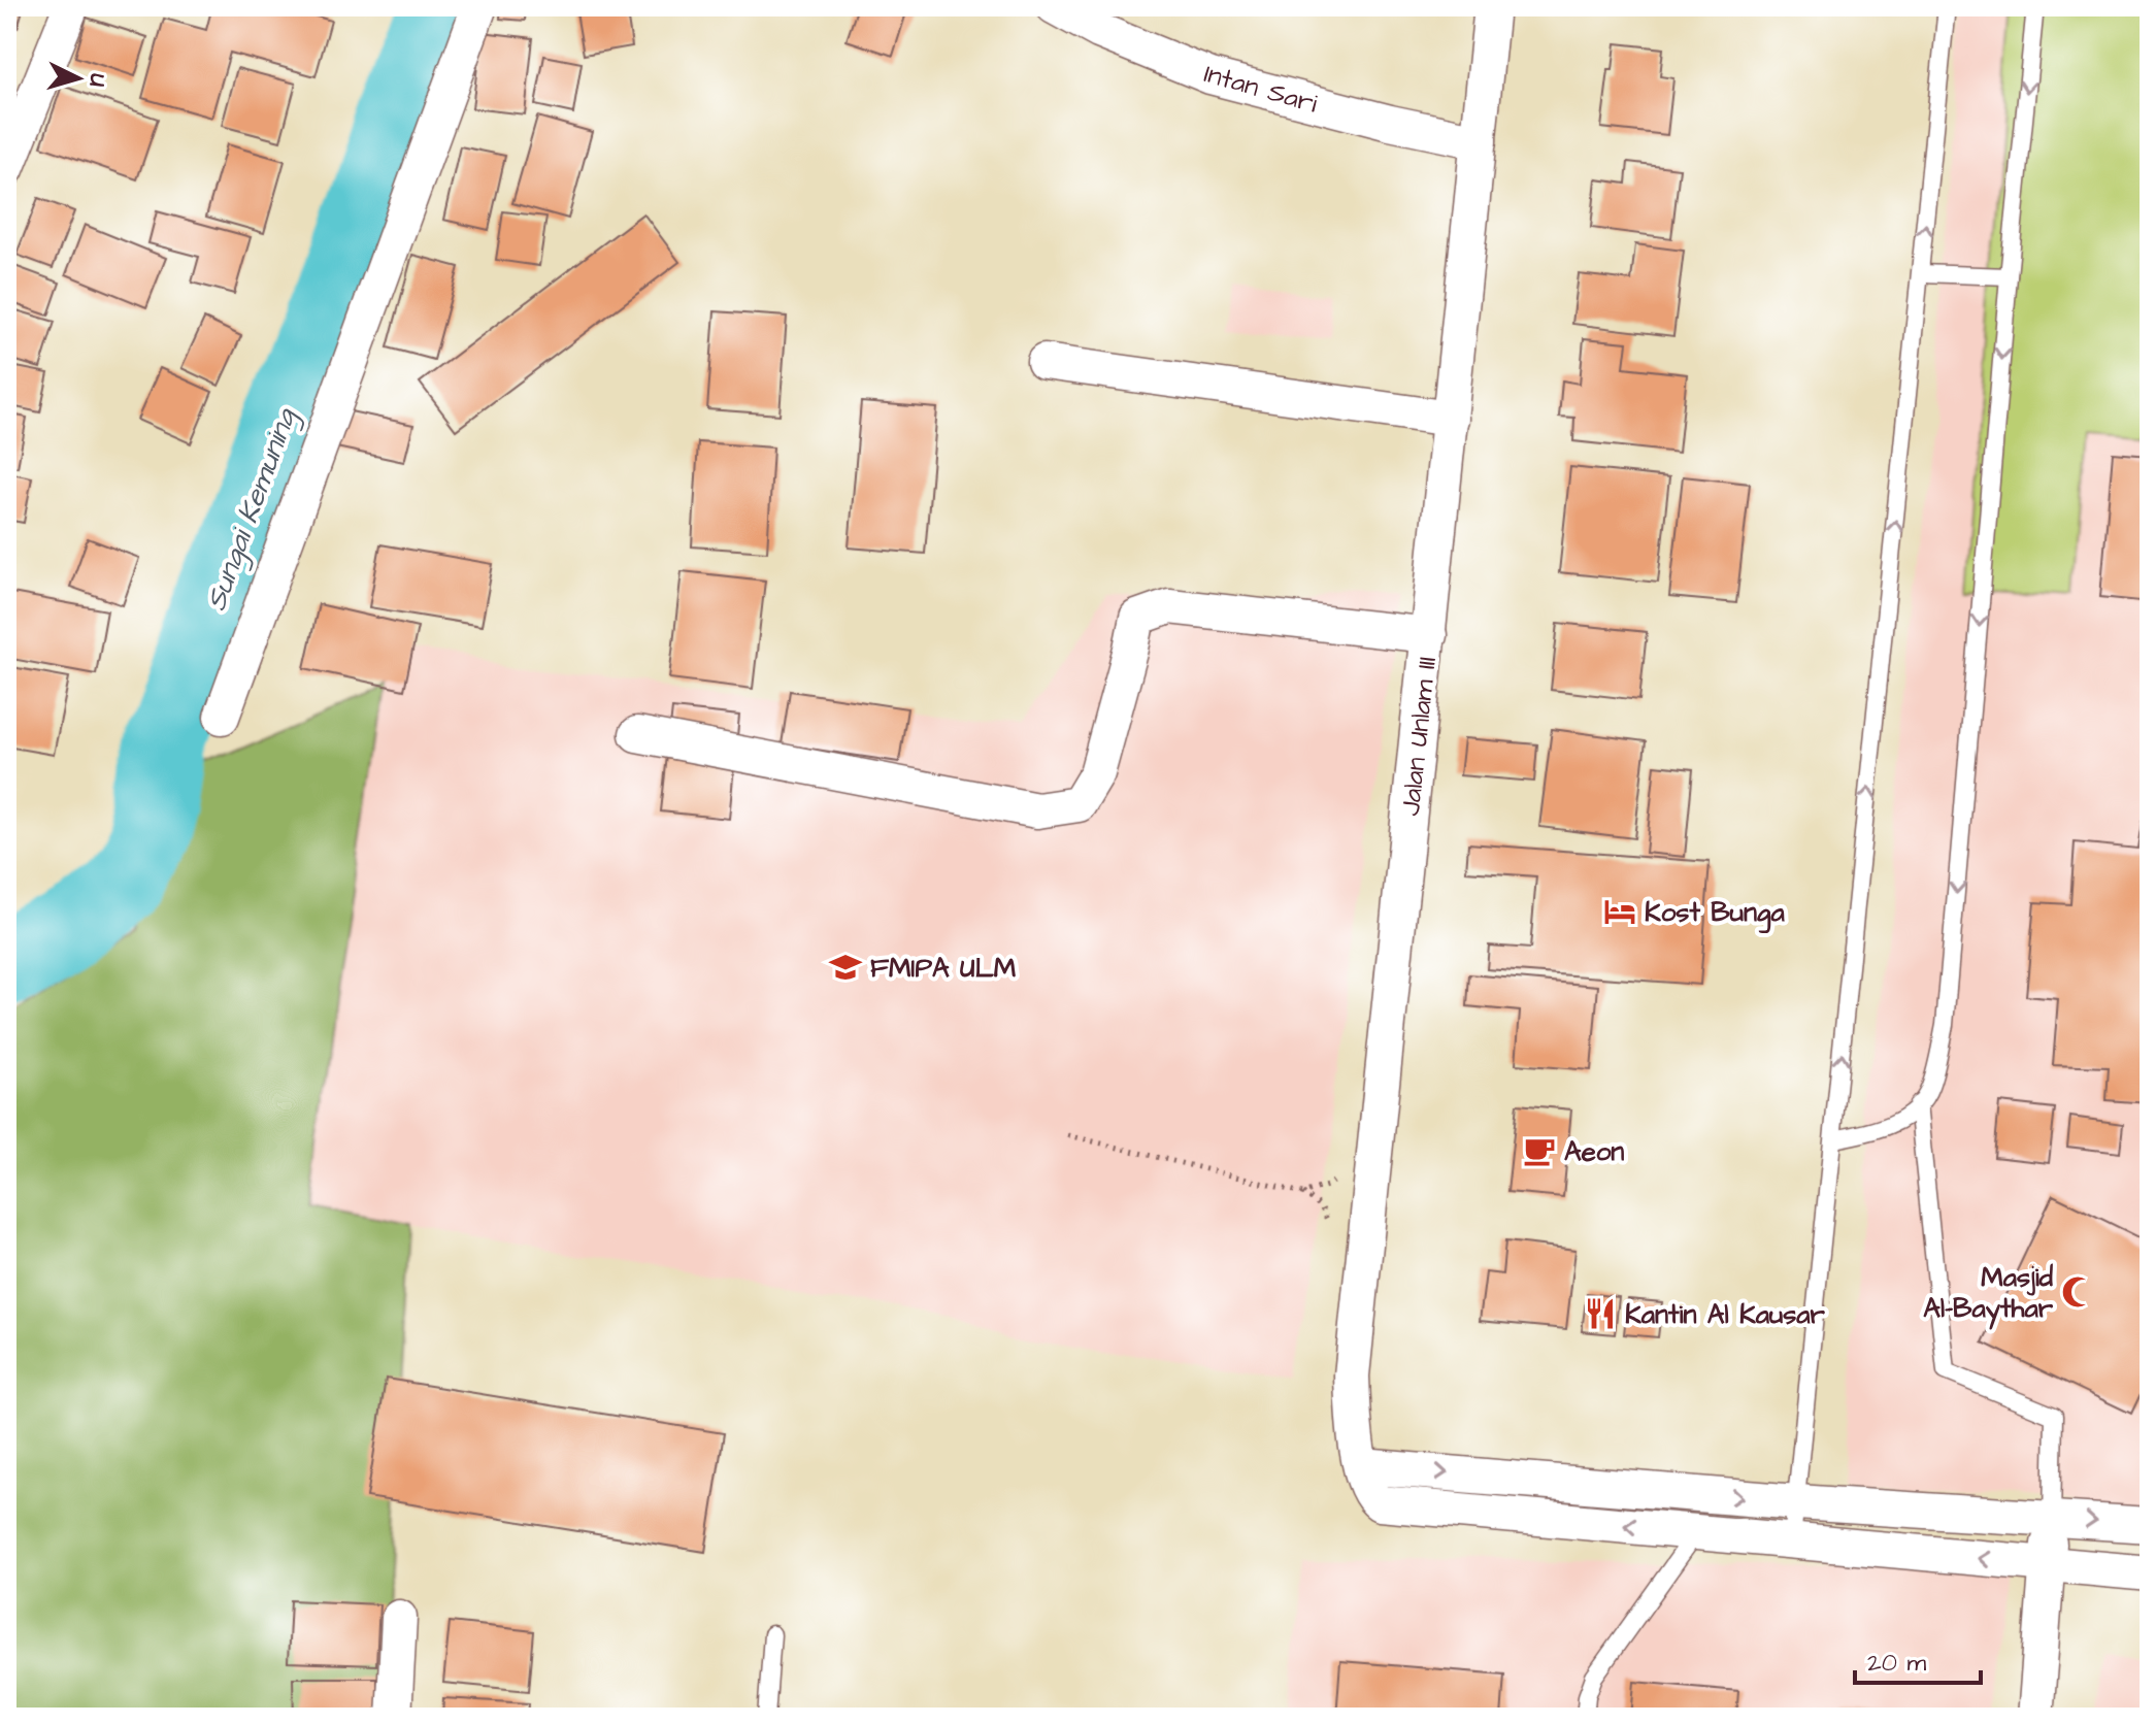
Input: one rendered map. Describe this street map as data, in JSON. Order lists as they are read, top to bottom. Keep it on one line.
{"streets":{"street":["Intan Sari","Jalan Unlam III"]},"crossings":[["Intan Sari","Jalan Unlam III"]],"water":["Sungai Kemuning"],"places":{"hotel":["Kost Bunga"],"school or university":["FMIPA ULM"],"cafe":["Aeon"],"mosque":["Masjid Al-Baythar"],"restaurant":["Kantin Al Kausar"]},"scale_bar":"20 m","north":"right"}
